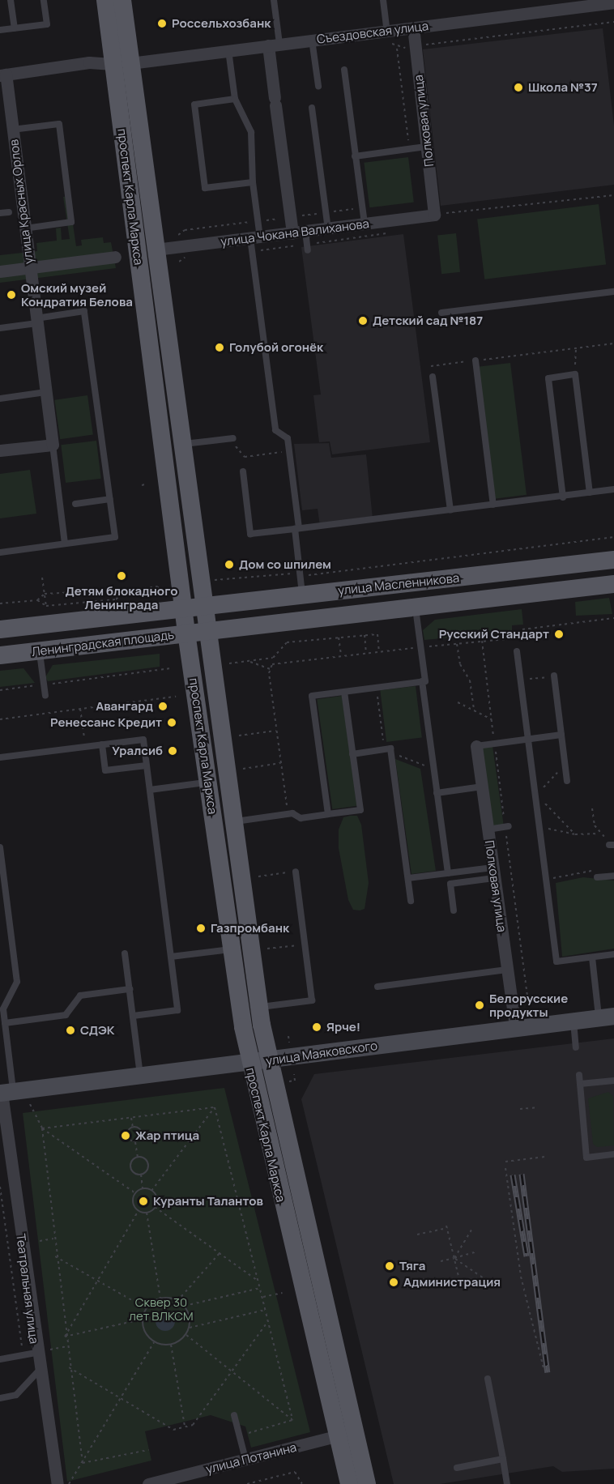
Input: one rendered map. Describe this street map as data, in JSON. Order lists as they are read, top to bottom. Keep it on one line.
{"streets":{"main road":["проспект Карла Маркса","улица Масленникова","Ленинградская площадь","улица Маяковского"],"street":["Съездовская улица","Полковая улица","улица Красных Орлов","улица Чокана Валиханова","Театральная улица","улица Потанина"]},"crossings":[["Съездовская улица","Полковая улица"],["Съездовская улица","проспект Карла Маркса"],["Съездовская улица","улица Красных Орлов"],["Полковая улица","улица Чокана Валиханова"],["Полковая улица","улица Маяковского"],["проспект Карла Маркса","улица Чокана Валиханова"],["проспект Карла Маркса","улица Масленникова"],["проспект Карла Маркса","Ленинградская площадь"],["проспект Карла Маркса","улица Маяковского"],["проспект Карла Маркса","улица Потанина"],["улица Масленникова","Ленинградская площадь"],["улица Маяковского","Театральная улица"]],"parks":["Сквер 30 лет ВЛКСМ"],"places":["Россельхозбанк","Школа №37","Омский музей Кондратия Белова","Детский сад №187","Голубой огонёк","Дом со шпилем","Детям блокадного Ленинграда","Русский Стандарт","Авангард","Ренессанс Кредит","Уралсиб","Газпромбанк","Белорусские продукты","Ярче!","СДЭК","Жар птица","Куранты Талантов","Тяга","Администрация"]}
